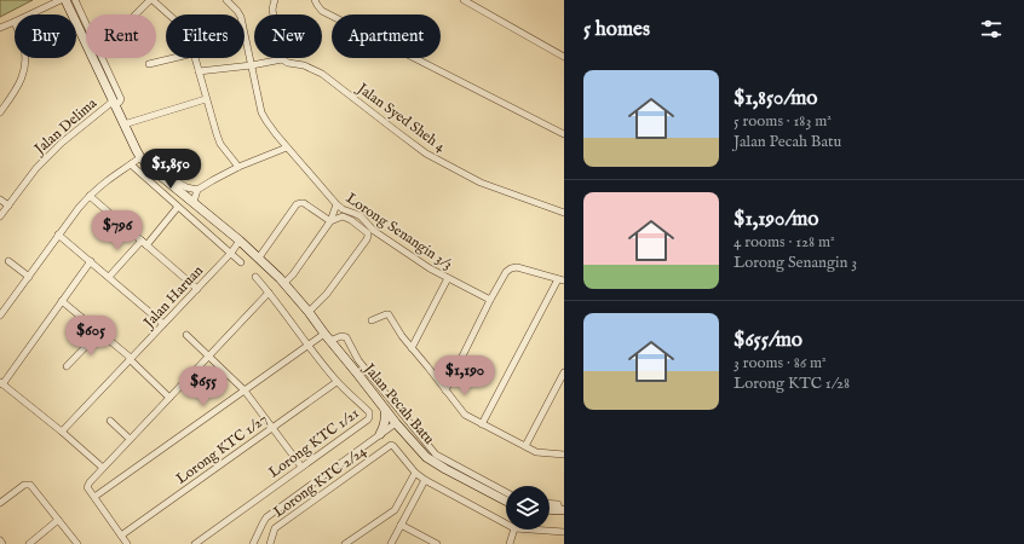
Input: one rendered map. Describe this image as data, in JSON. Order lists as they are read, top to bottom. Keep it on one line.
{"streets":{"street":["Jalan Syed Sheh 4","Jalan Delima","Lorong Senangin 3/3","Jalan Haruan","Jalan Pecah Batu","Lorong KTC 1/21","Lorong KTC 1/27","Lorong KTC 2/24"]},"crossings":[["Jalan Delima","Jalan Pecah Batu"],["Jalan Haruan","Jalan Pecah Batu"],["Lorong KTC 1/21","Lorong KTC 1/27"]],"page":{"heading":"5 homes","chip":["Buy","Rent","Filters","New","Apartment"],"list":[{"name":"$1,850/mo","note":"5 rooms · 183 m² · Jalan Pecah Batu"},{"name":"$1,190/mo","note":"4 rooms · 128 m² · Lorong Senangin 3"},{"name":"$655/mo","note":"3 rooms · 86 m² · Lorong KTC 1/28"}],"price":["$1,850","$796","$605","$1,190","$655"]}}
